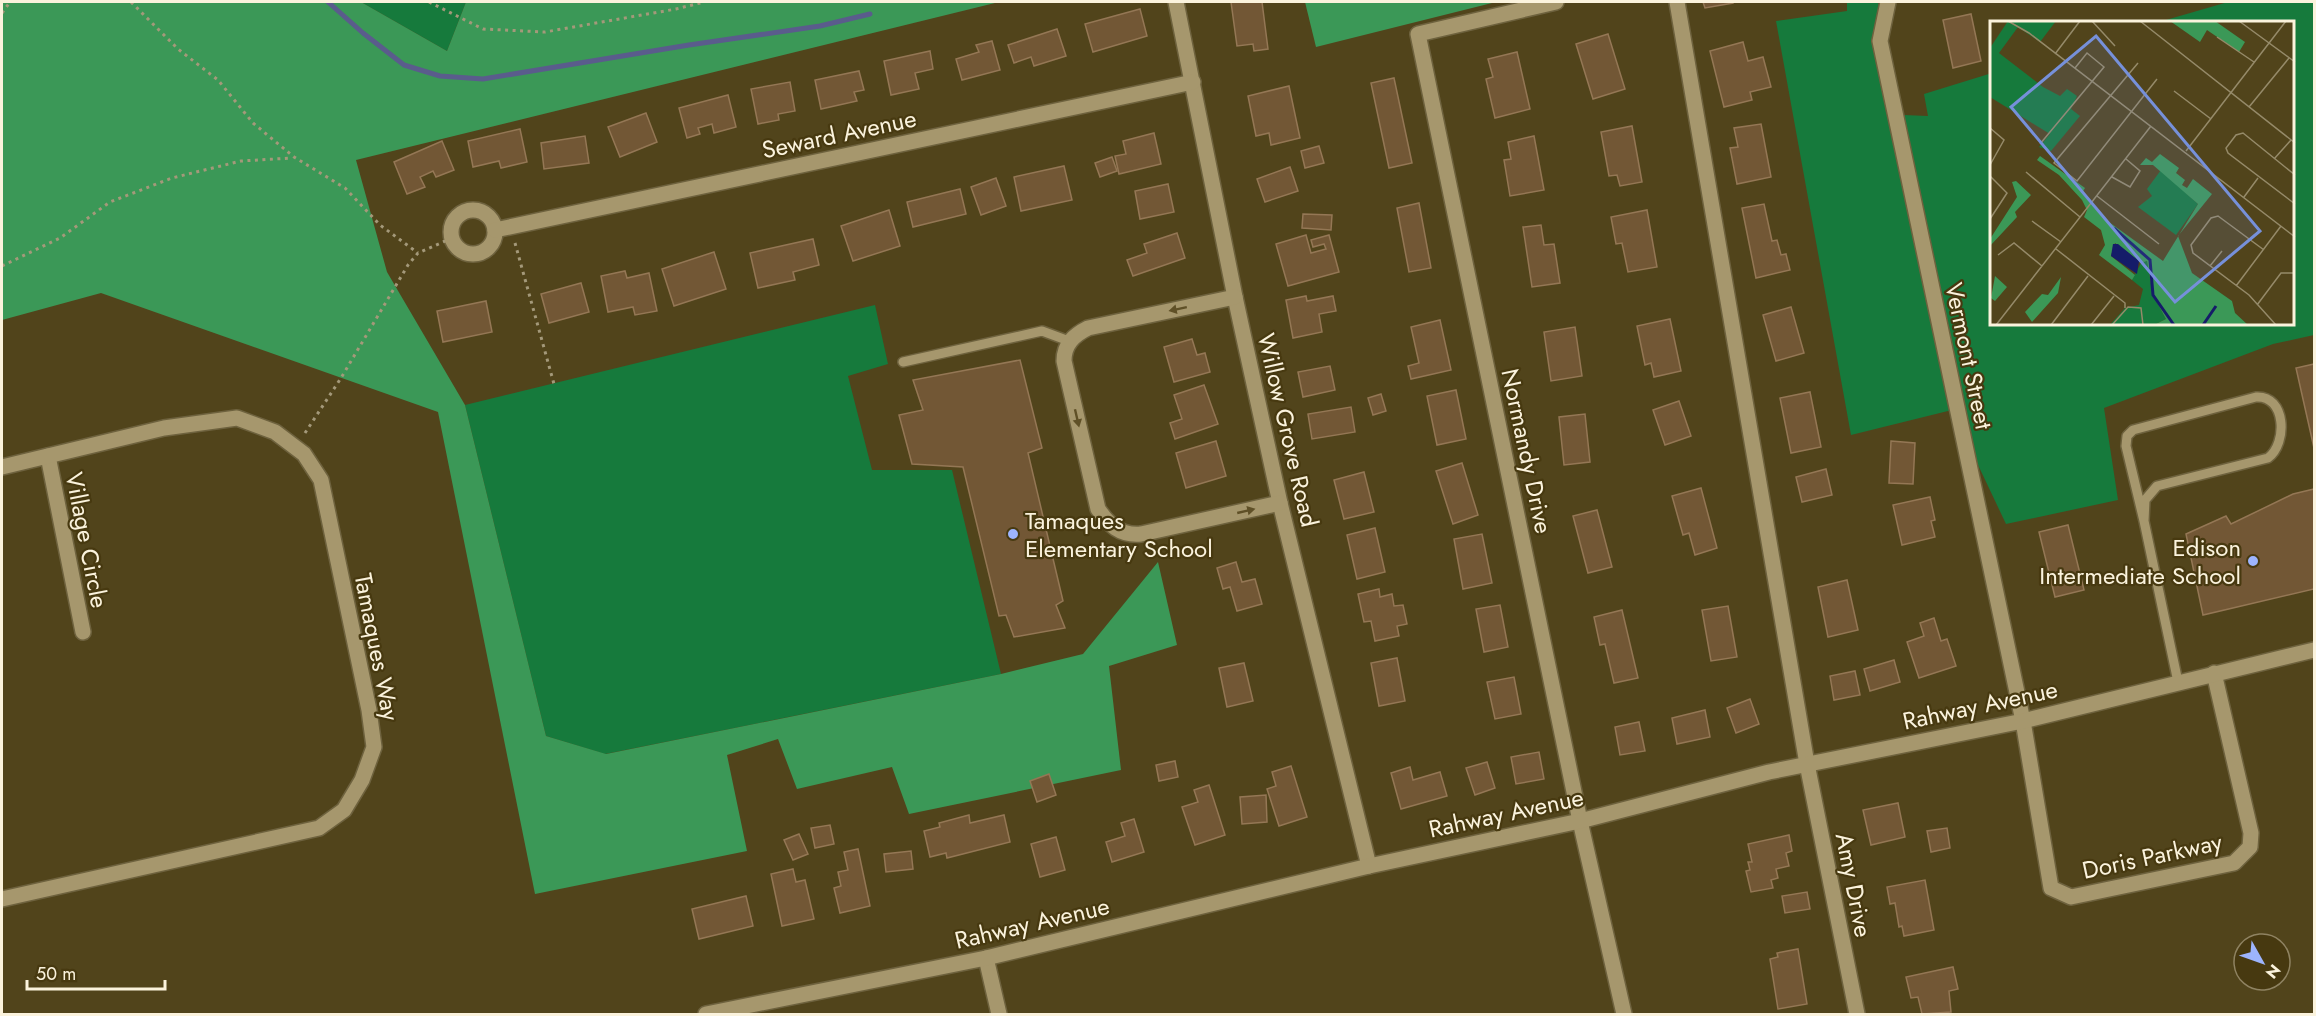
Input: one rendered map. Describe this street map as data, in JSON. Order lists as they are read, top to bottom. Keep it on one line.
{"streets":{"street":["Seward Avenue","Vermont Street","Willow Grove Road","Normandy Drive","Village Circle","Tamaques Way","Rahway Avenue","Doris Parkway","Amy Drive"]},"crossings":[["Seward Avenue","Willow Grove Road"],["Vermont Street","Rahway Avenue"],["Vermont Street","Doris Parkway"],["Willow Grove Road","Rahway Avenue"],["Normandy Drive","Rahway Avenue"],["Village Circle","Tamaques Way"],["Rahway Avenue","Doris Parkway"],["Rahway Avenue","Amy Drive"]],"places":["Tamaques Elementary School","Edison Intermediate School"],"scale_bar":"50 m","north":"bottom right"}
